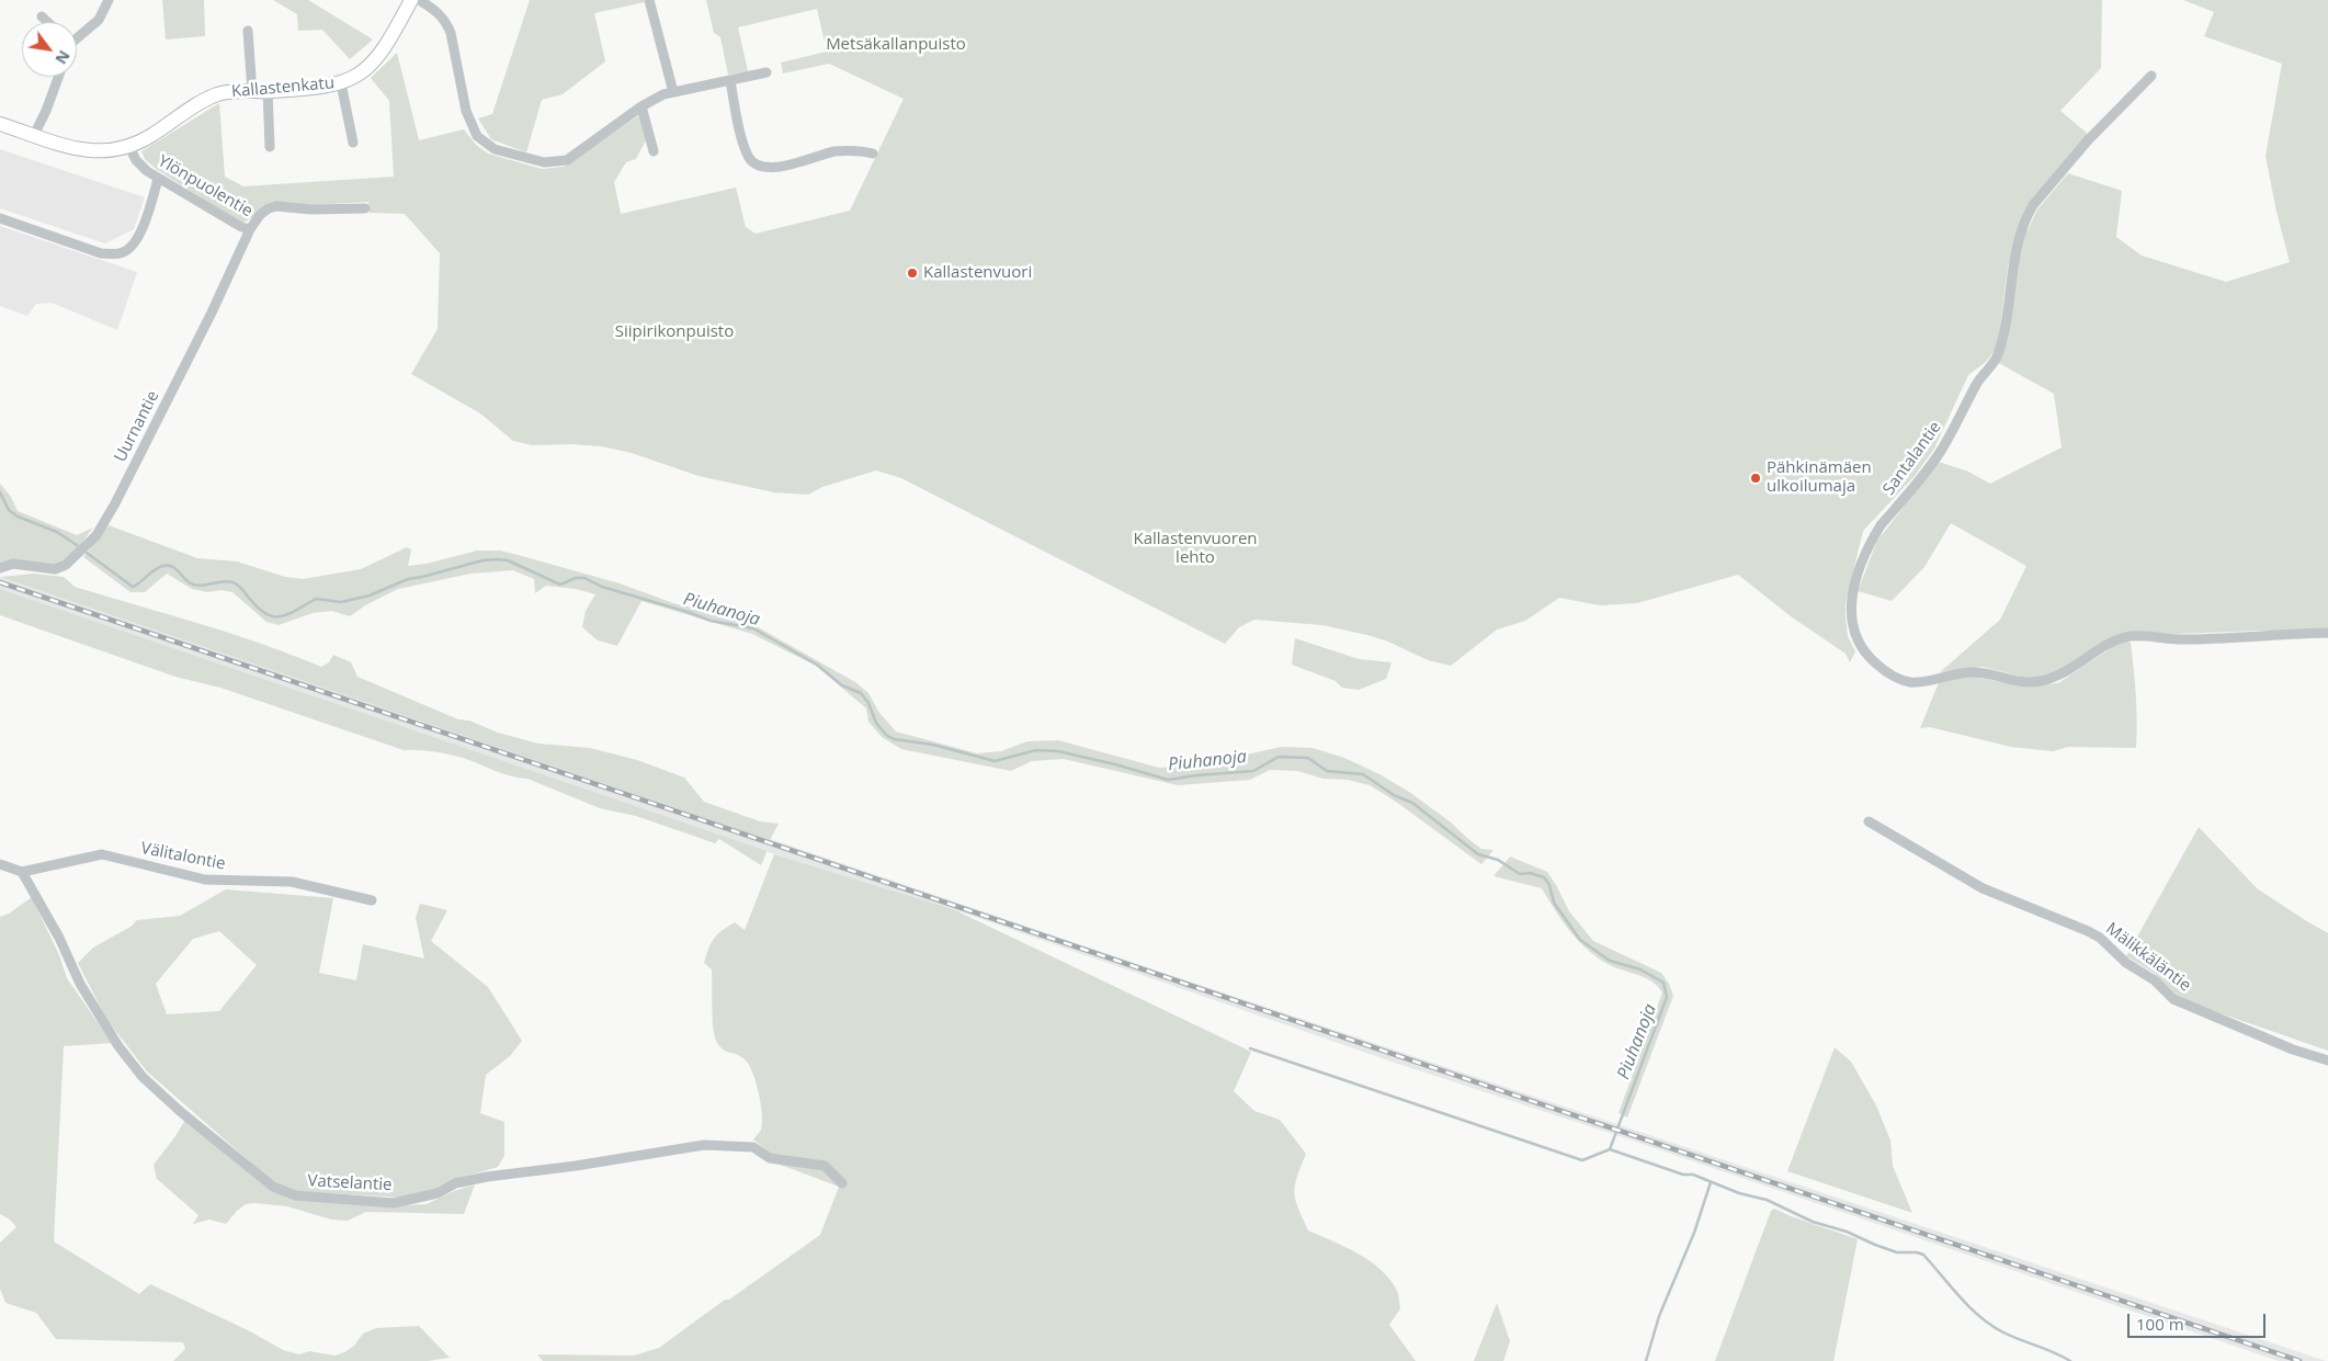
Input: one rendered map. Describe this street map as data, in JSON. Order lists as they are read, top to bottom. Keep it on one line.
{"streets":{"street":["Kallastenkatu","Ylönpuolentie","Uurnantie","Santalantie","Välitalontie","Mälikkäläntie","Vatselantie"]},"crossings":[["Kallastenkatu","Ylönpuolentie"],["Ylönpuolentie","Uurnantie"],["Välitalontie","Vatselantie"]],"water":["Piuhanoja"],"parks":["Metsäkallanpuisto","Siipirikonpuisto","Kallastenvuoren lehto"],"places":["Kallastenvuori","Pähkinämäen ulkoilumaja"],"scale_bar":"100 m","north":"bottom right"}
